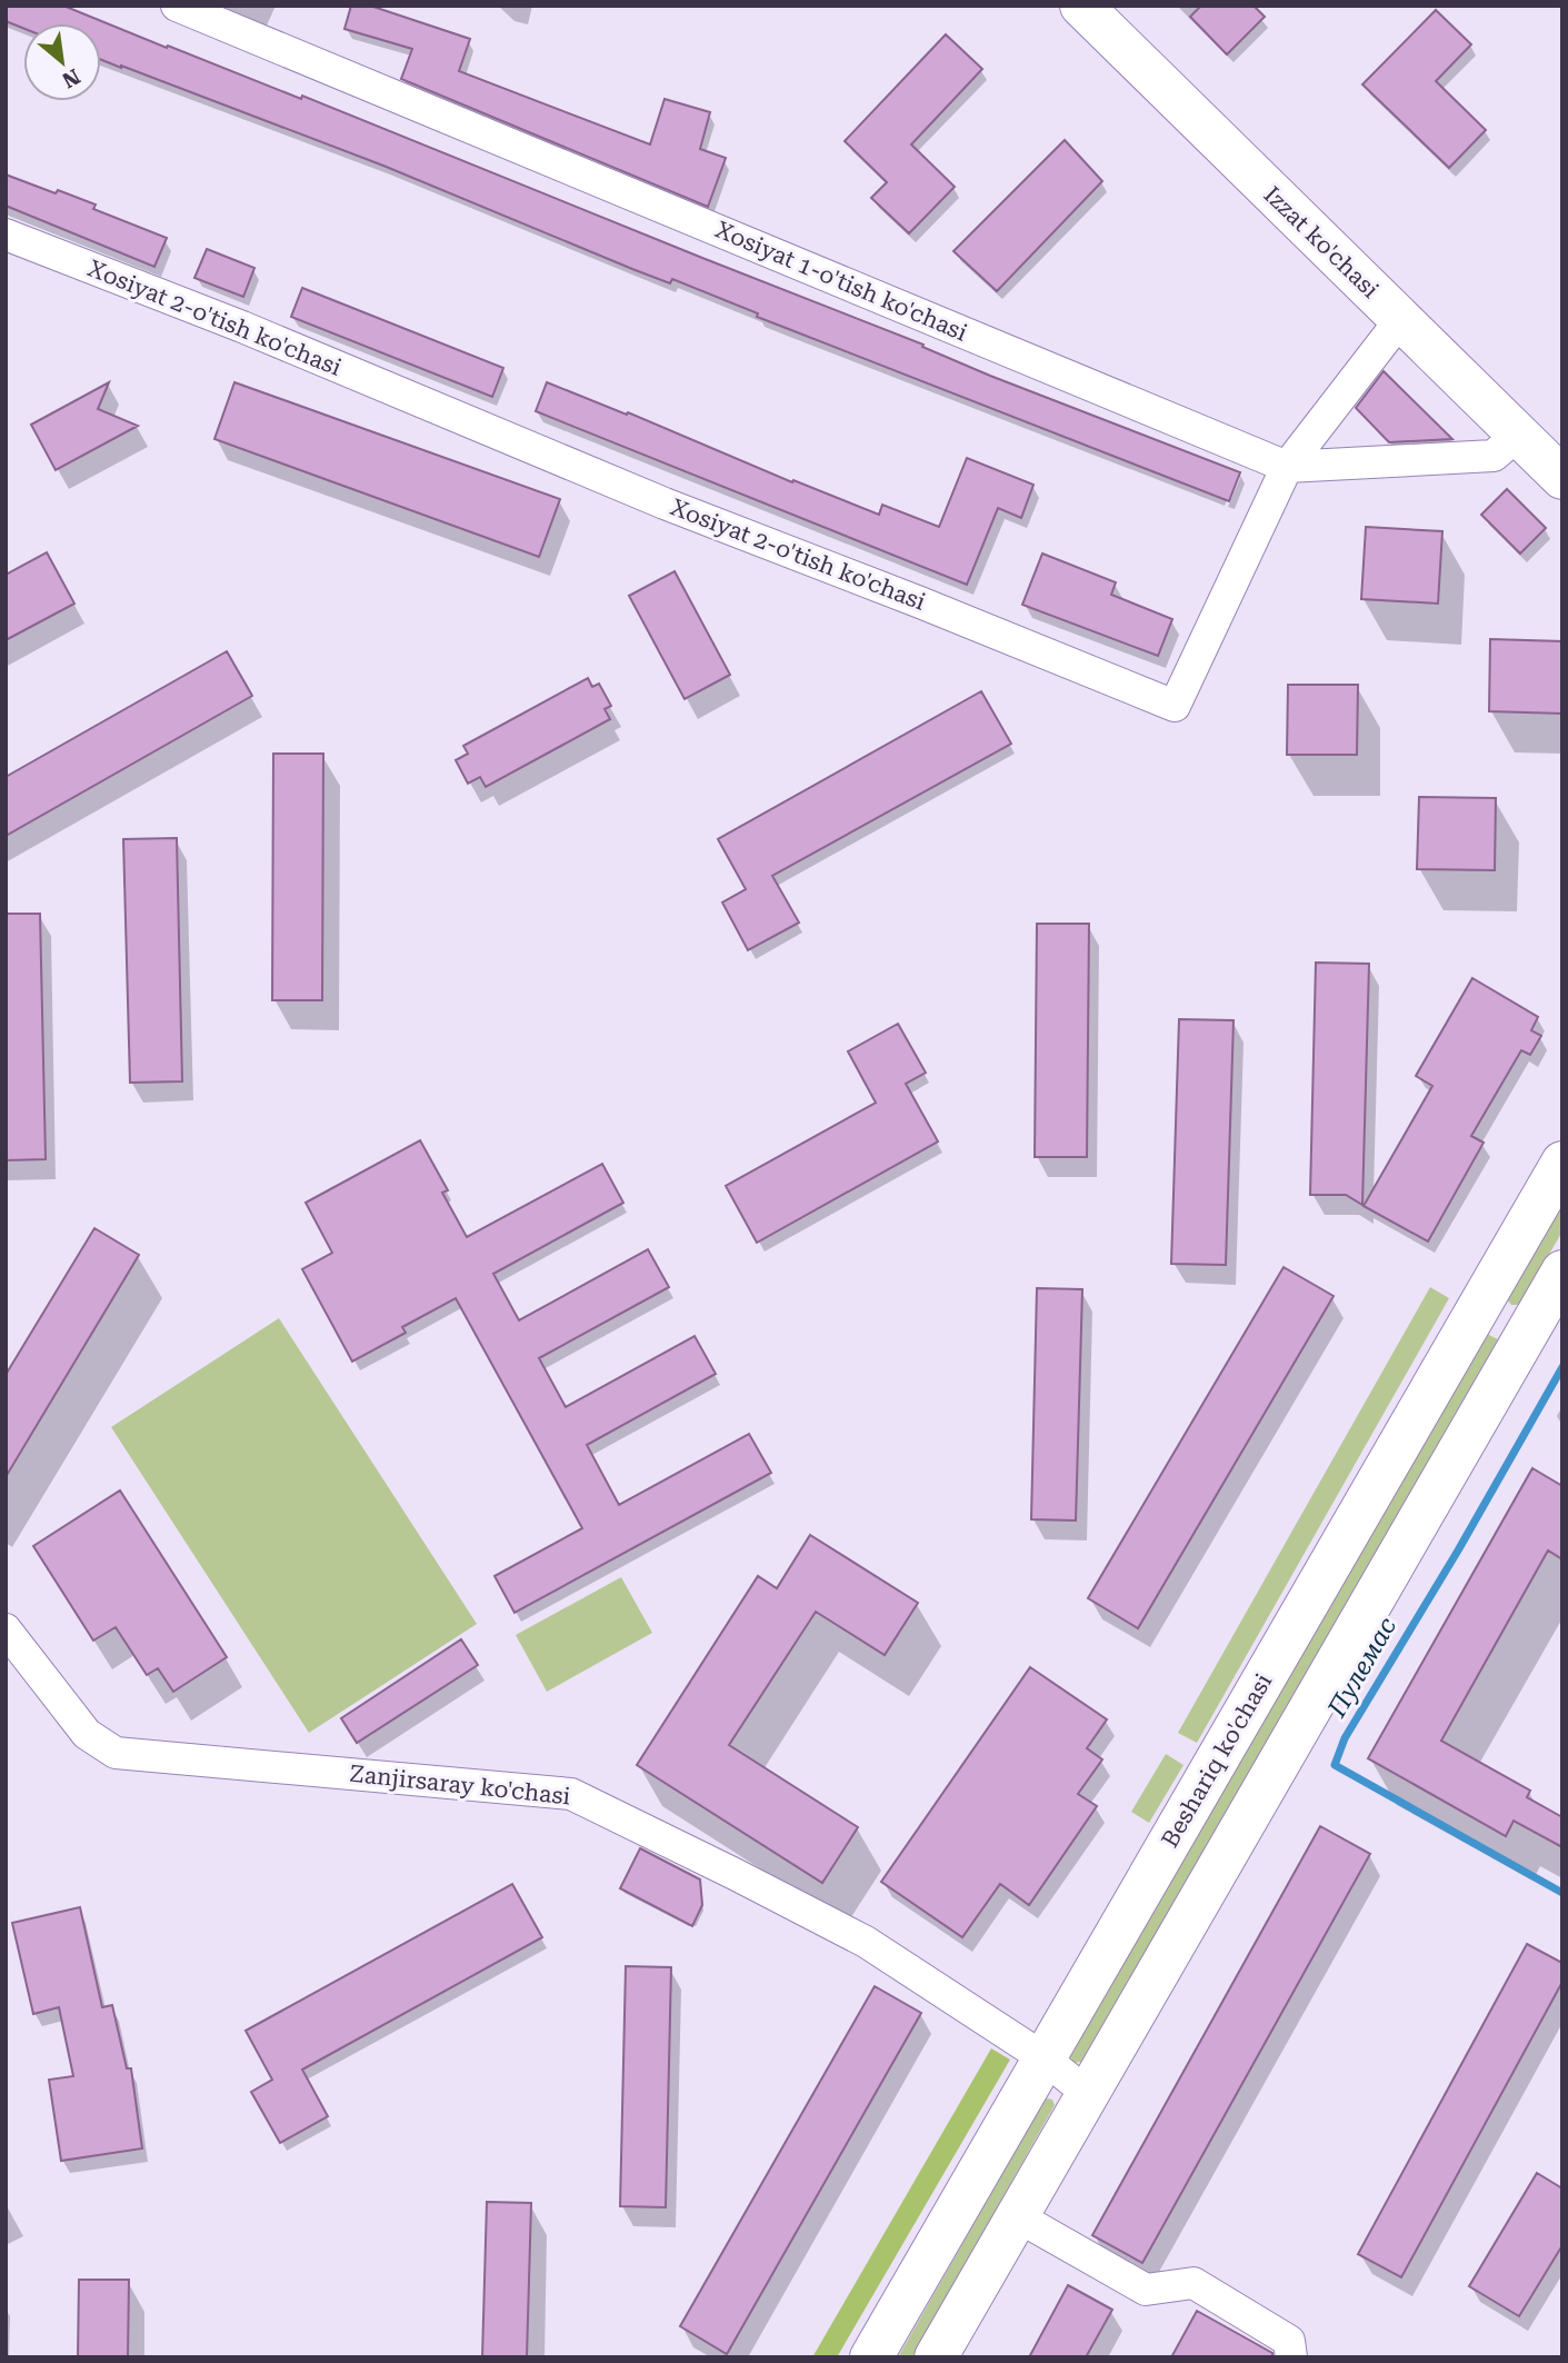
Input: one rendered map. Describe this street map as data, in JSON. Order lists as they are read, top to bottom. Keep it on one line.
{"streets":{"main road":["Izzat ko'chasi","Beshariq ko'chasi"],"street":["Xosiyat 1-o'tish ko'chasi","Xosiyat 2-o'tish ko'chasi","Zanjirsaray ko'chasi"]},"crossings":[["Izzat ko'chasi","Xosiyat 1-o'tish ko'chasi"],["Izzat ko'chasi","Xosiyat 2-o'tish ko'chasi"],["Xosiyat 1-o'tish ko'chasi","Xosiyat 2-o'tish ko'chasi"],["Beshariq ko'chasi","Zanjirsaray ko'chasi"]],"water":["Пулемас"],"north":"bottom right"}
